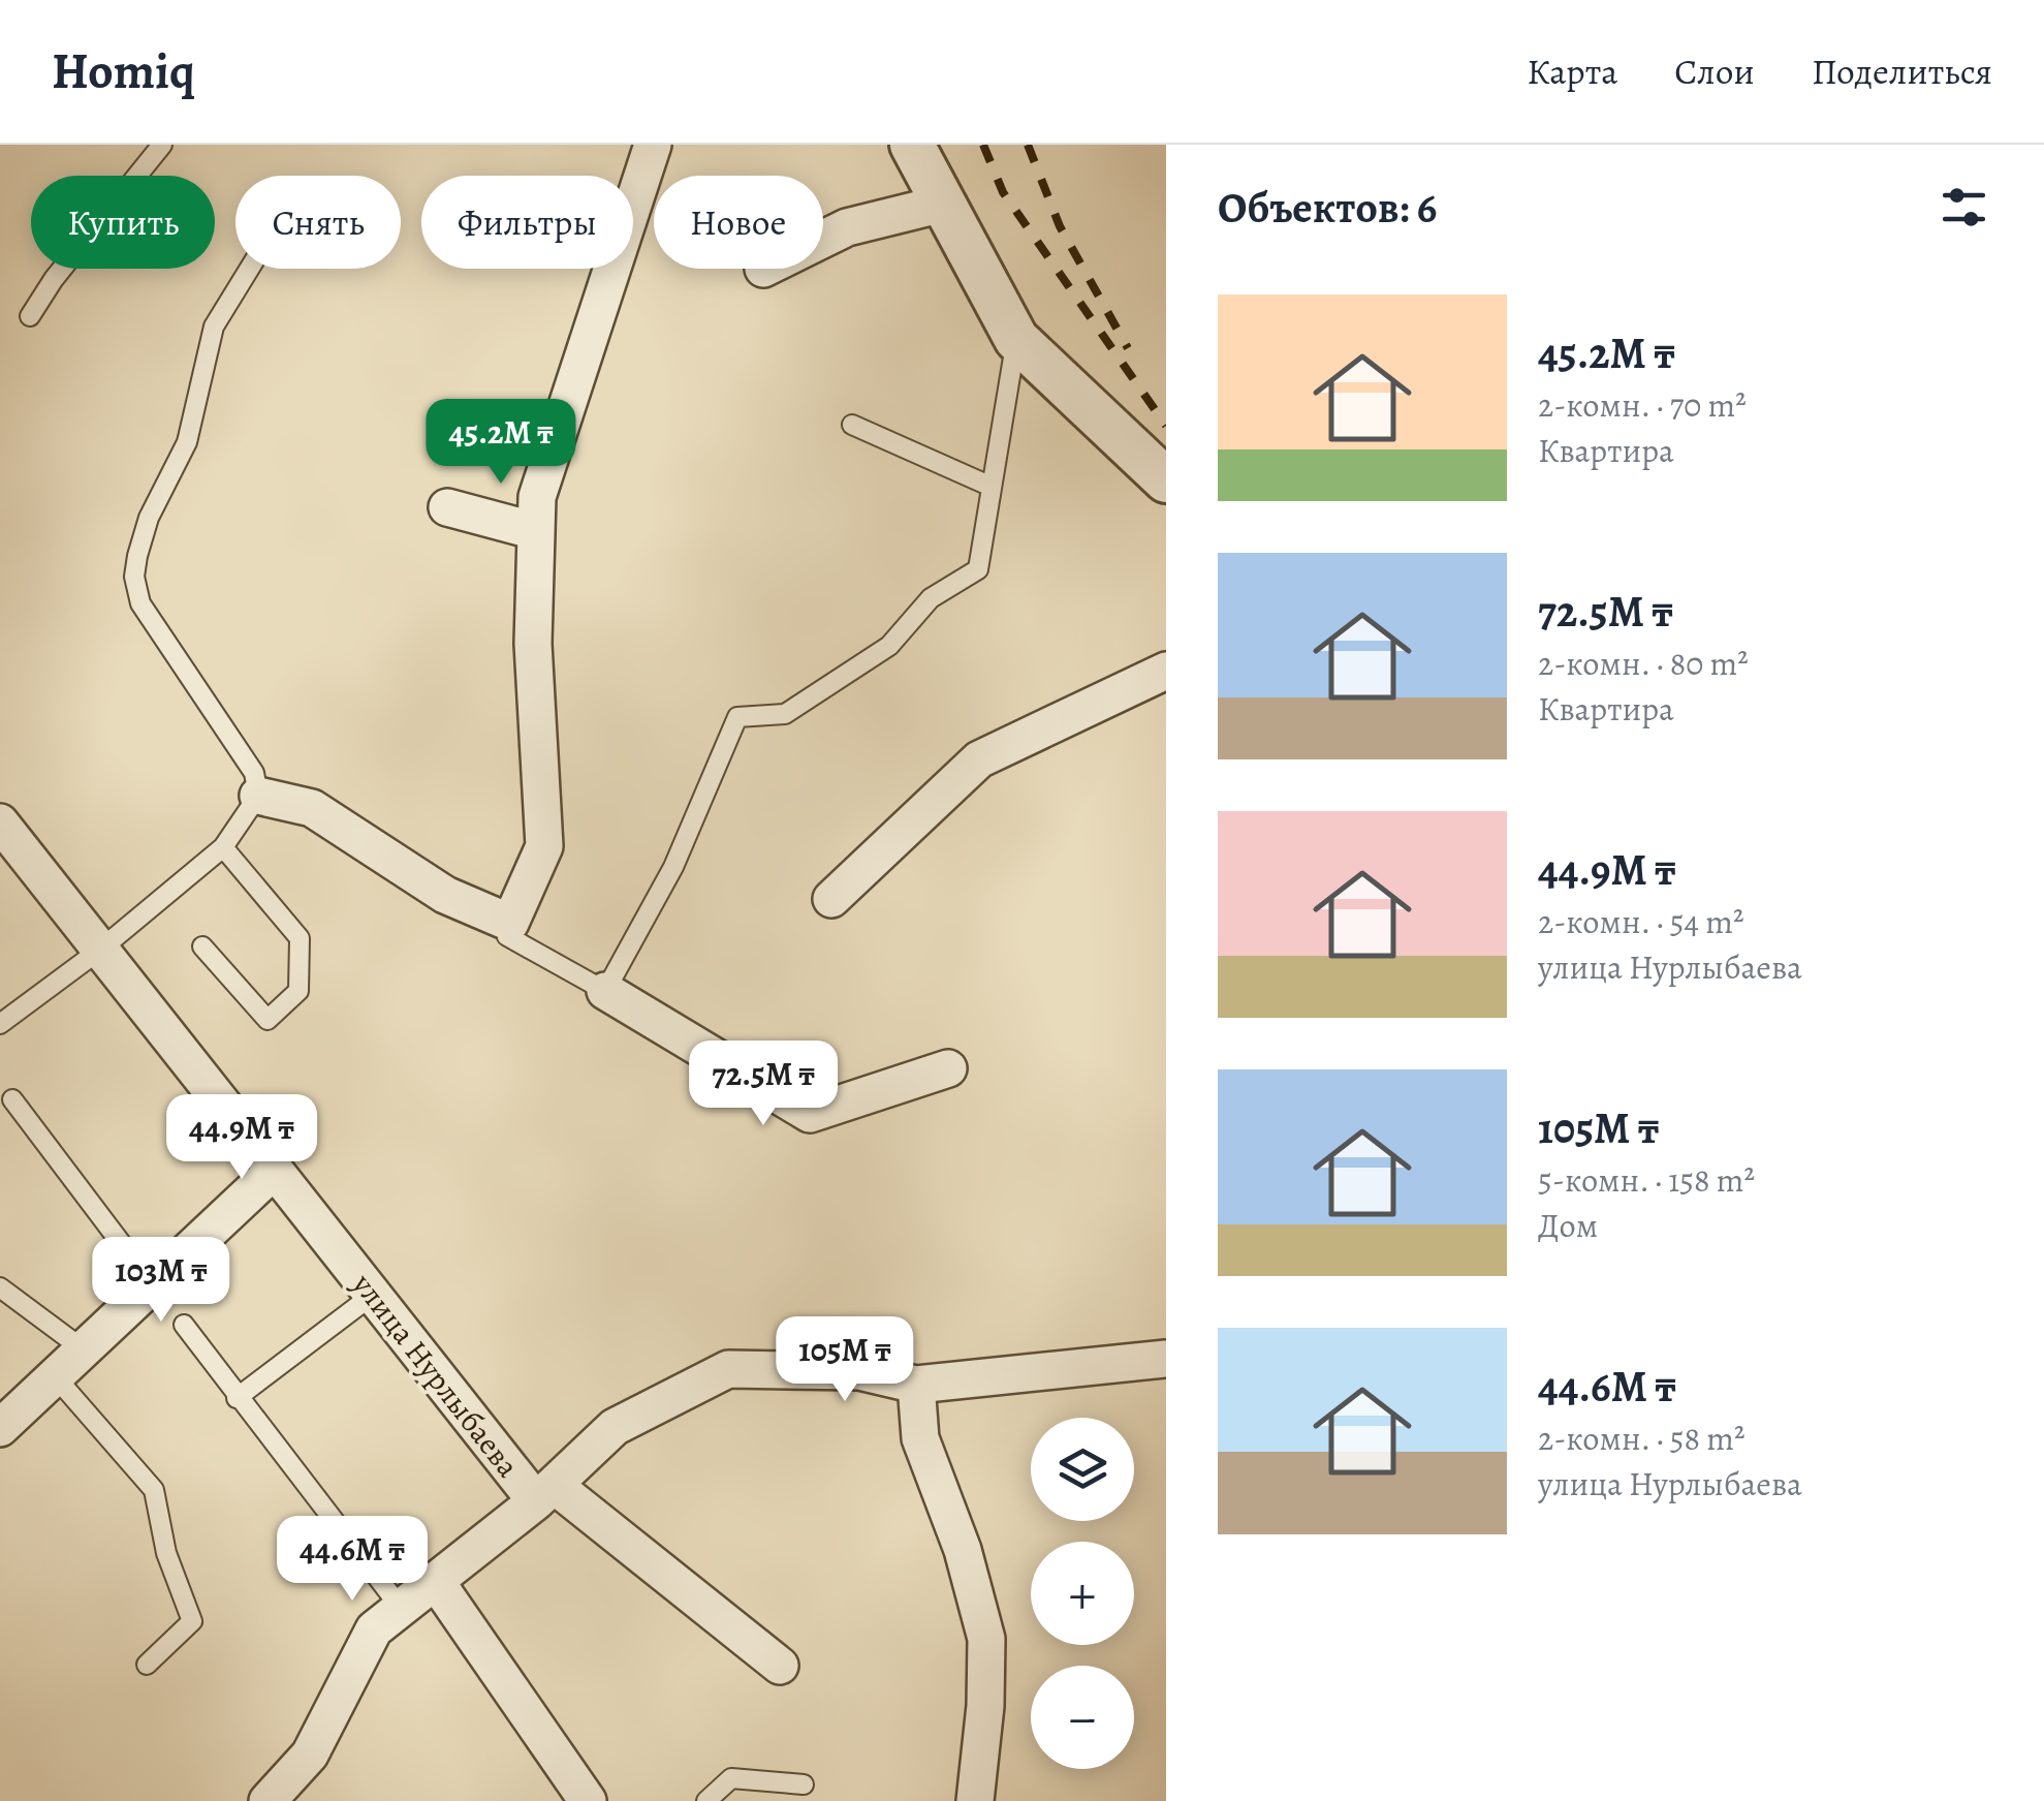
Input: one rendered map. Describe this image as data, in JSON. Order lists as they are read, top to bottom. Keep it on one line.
{"streets":{"street":["улица Нурлыбаева"]},"page":{"header":"Homiq","nav":["Карта","Слои","Поделиться"],"heading":"Объектов: 6","chip":["Купить","Снять","Фильтры","Новое"],"list":[{"name":"45.2M ₸","note":"2-комн. · 70 m² · Квартира"},{"name":"72.5M ₸","note":"2-комн. · 80 m² · Квартира"},{"name":"44.9M ₸","note":"2-комн. · 54 m² · улица Нурлыбаева"},{"name":"105M ₸","note":"5-комн. · 158 m² · Дом"},{"name":"44.6M ₸","note":"2-комн. · 58 m² · улица Нурлыбаева"}],"price":["45.2M ₸","72.5M ₸","44.9M ₸","103M ₸","105M ₸","44.6M ₸"],"map_buttons":["+","−"]}}
